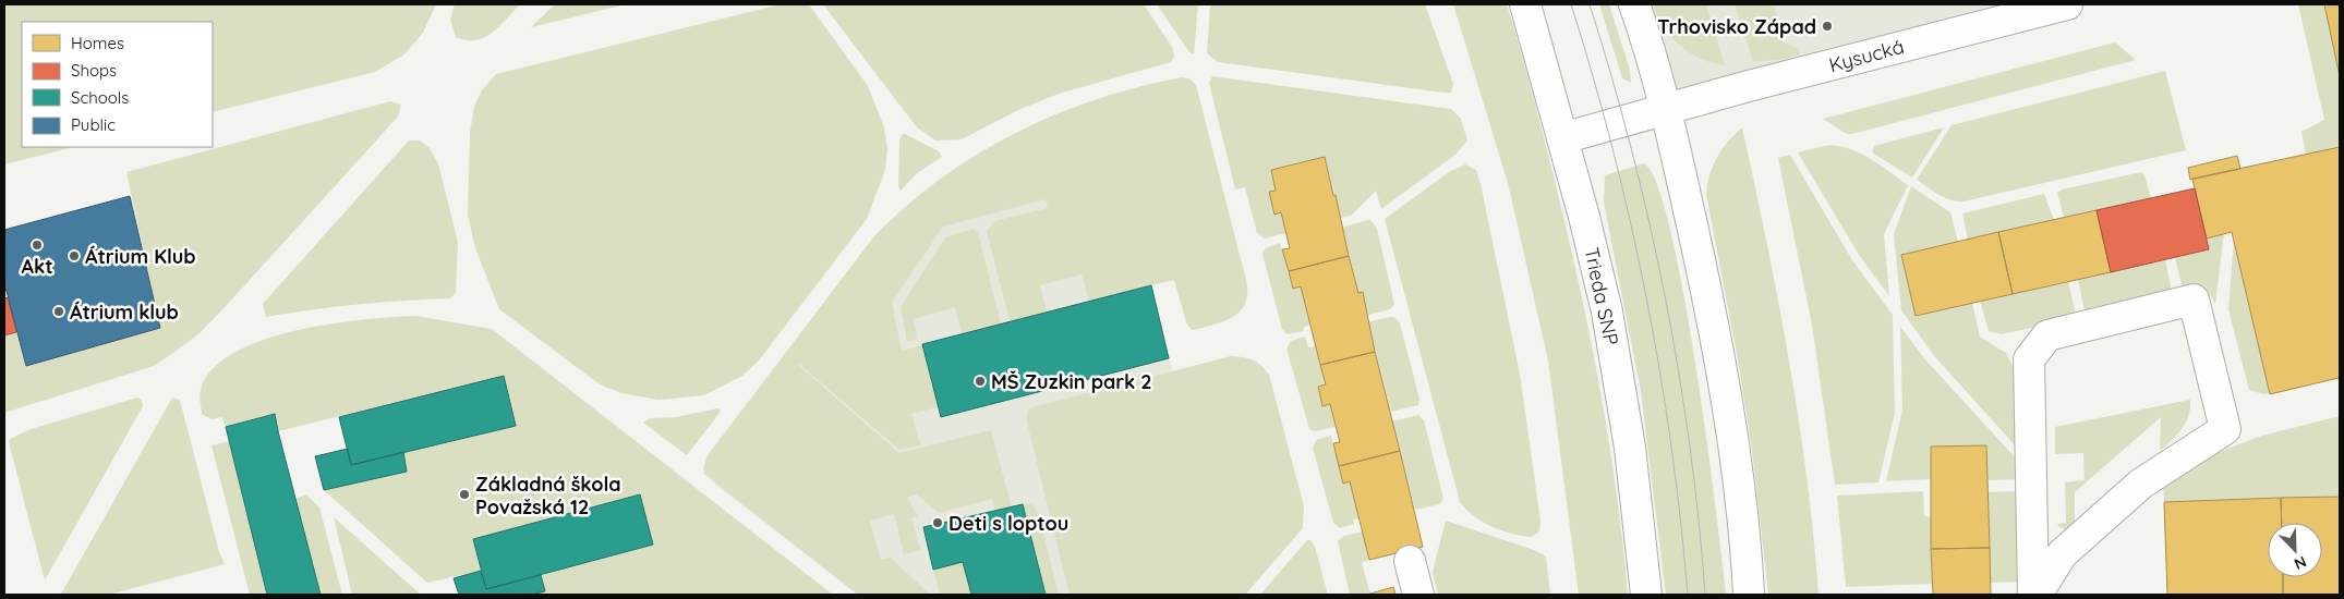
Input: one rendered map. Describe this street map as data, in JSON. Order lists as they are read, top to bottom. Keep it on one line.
{"streets":{"street":["Kysucká","Trieda SNP"]},"crossings":[["Kysucká","Trieda SNP"]],"places":["Trhovisko Západ","Akt","Átrium Klub","Átrium klub","MŠ Zuzkin park 2","Základná škola Považská 12","Deti s loptou"],"legend":["Homes","Shops","Schools","Public"],"north":"bottom right"}
